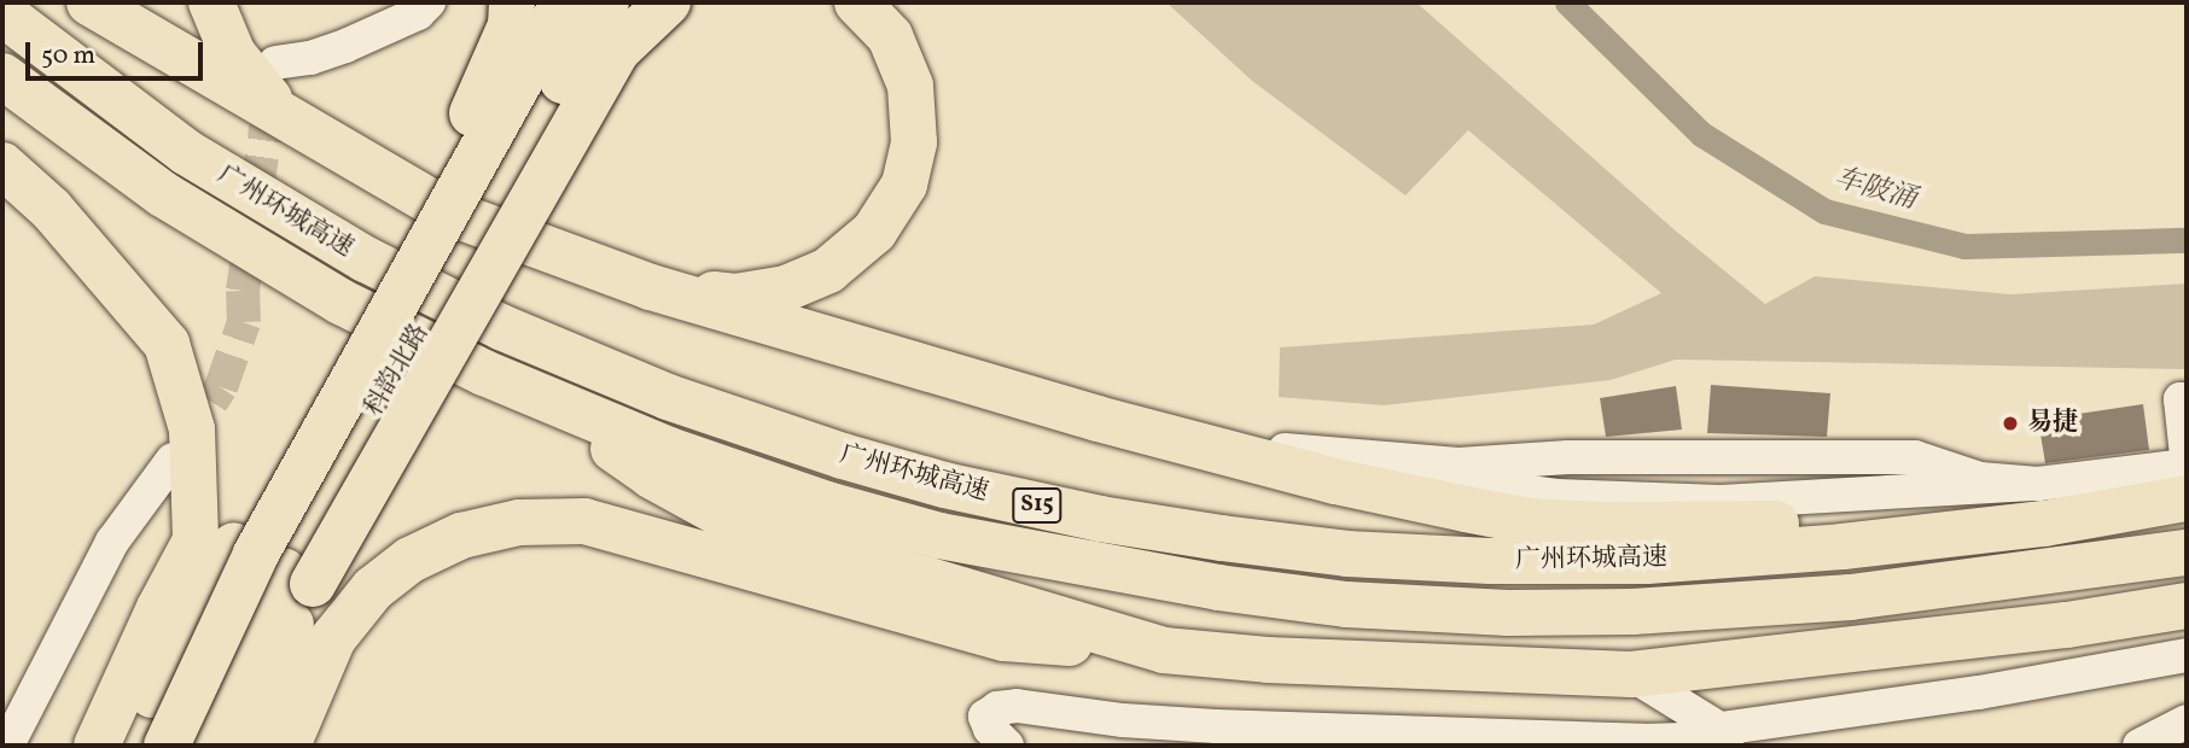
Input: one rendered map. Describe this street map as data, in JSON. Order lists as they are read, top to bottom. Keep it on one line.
{"streets":{"highway":["广州环城高速","科韵北路","S15"]},"water":["车陂涌"],"places":["易捷"],"scale_bar":"50 m"}
